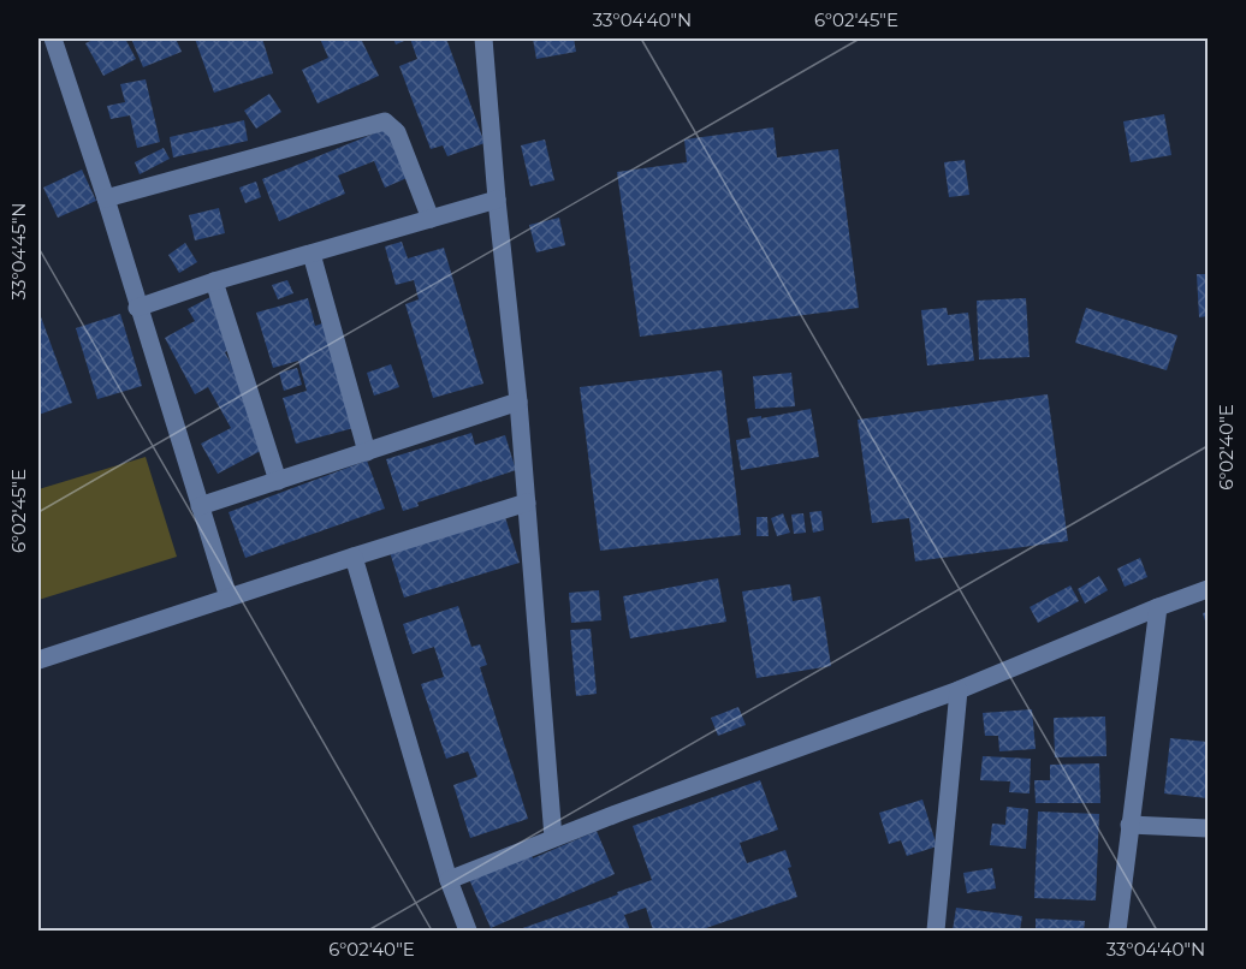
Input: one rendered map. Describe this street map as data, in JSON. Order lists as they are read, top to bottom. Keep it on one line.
{"coordinates":["33°04'40\"N","6°02'45\"E","33°04'45\"N","6°02'40\"E"]}
